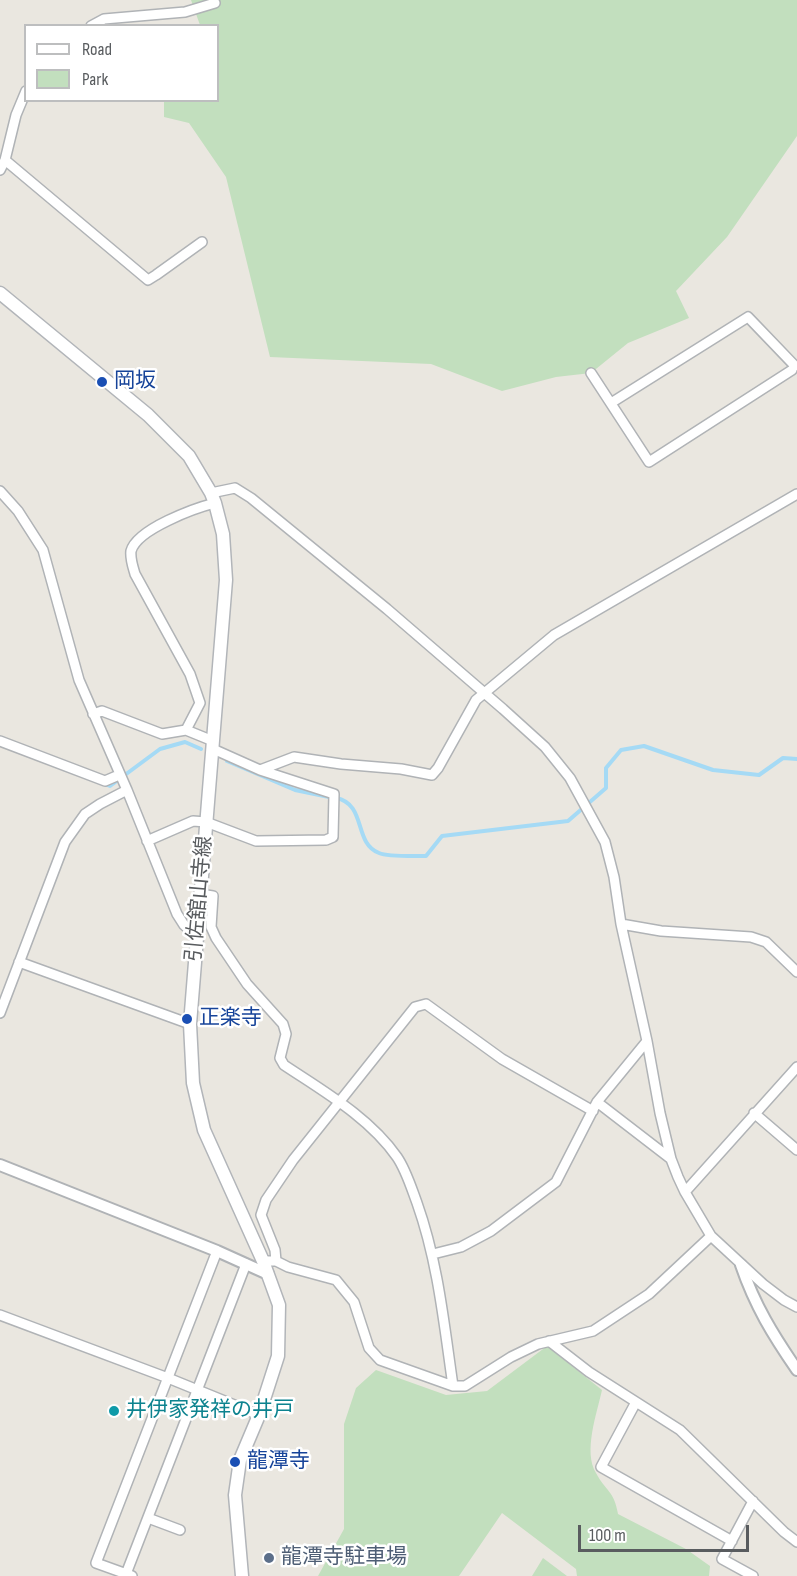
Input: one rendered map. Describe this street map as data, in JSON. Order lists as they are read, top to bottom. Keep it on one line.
{"streets":{"main road":["引佐舘山寺線"]},"places":["岡坂","正楽寺","井伊家発祥の井戸","龍潭寺","龍潭寺駐車場"],"legend":["Road","Park"],"scale_bar":"100 m"}
